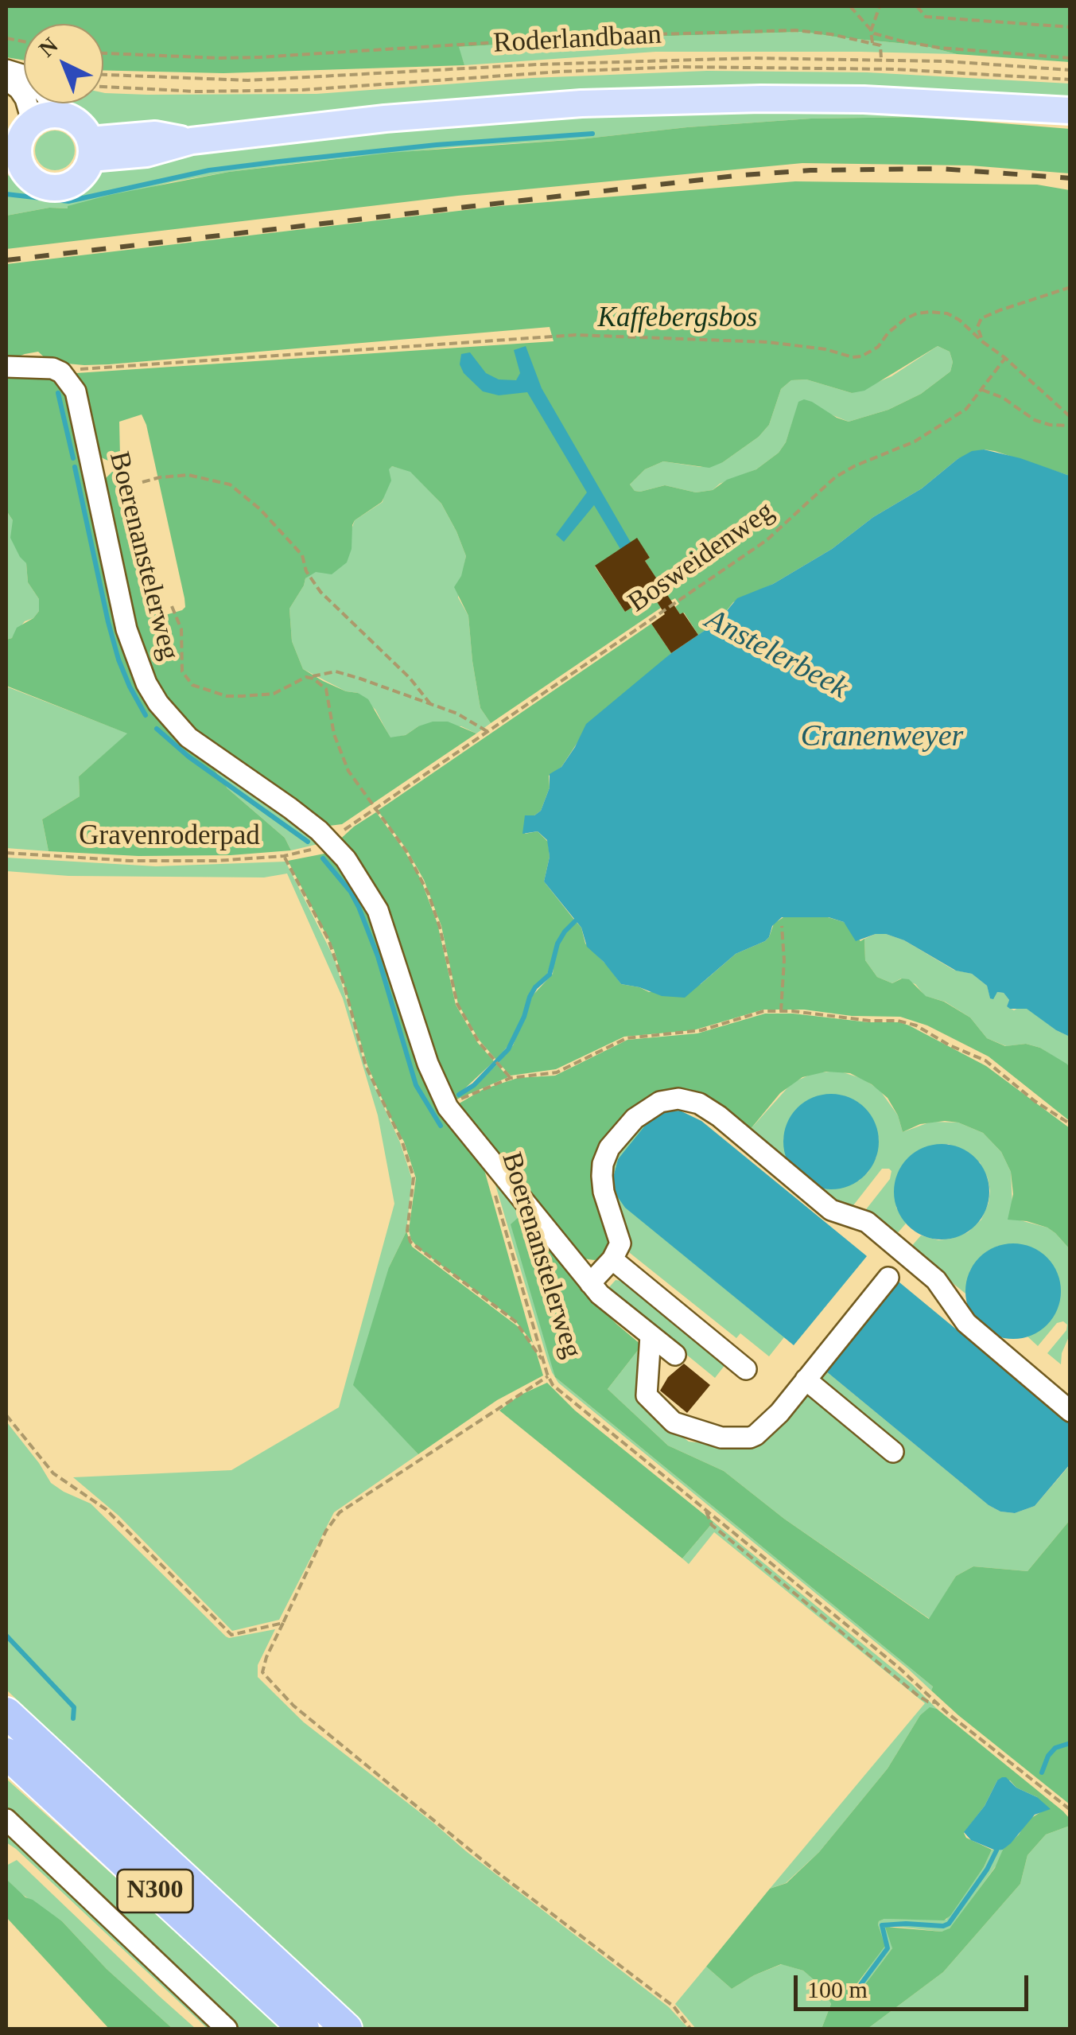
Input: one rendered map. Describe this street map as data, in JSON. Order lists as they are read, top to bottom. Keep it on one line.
{"streets":{"highway":["N300"],"street":["Boerenanstelerweg"],"path":["Roderlandbaan","Bosweidenweg","Gravenroderpad"]},"crossings":[["Boerenanstelerweg","Bosweidenweg"],["Boerenanstelerweg","Gravenroderpad"],["Bosweidenweg","Gravenroderpad"]],"water":["Anstelerbeek","Cranenweyer"],"parks":["Kaffebergsbos"],"scale_bar":"100 m","north":"top left"}
